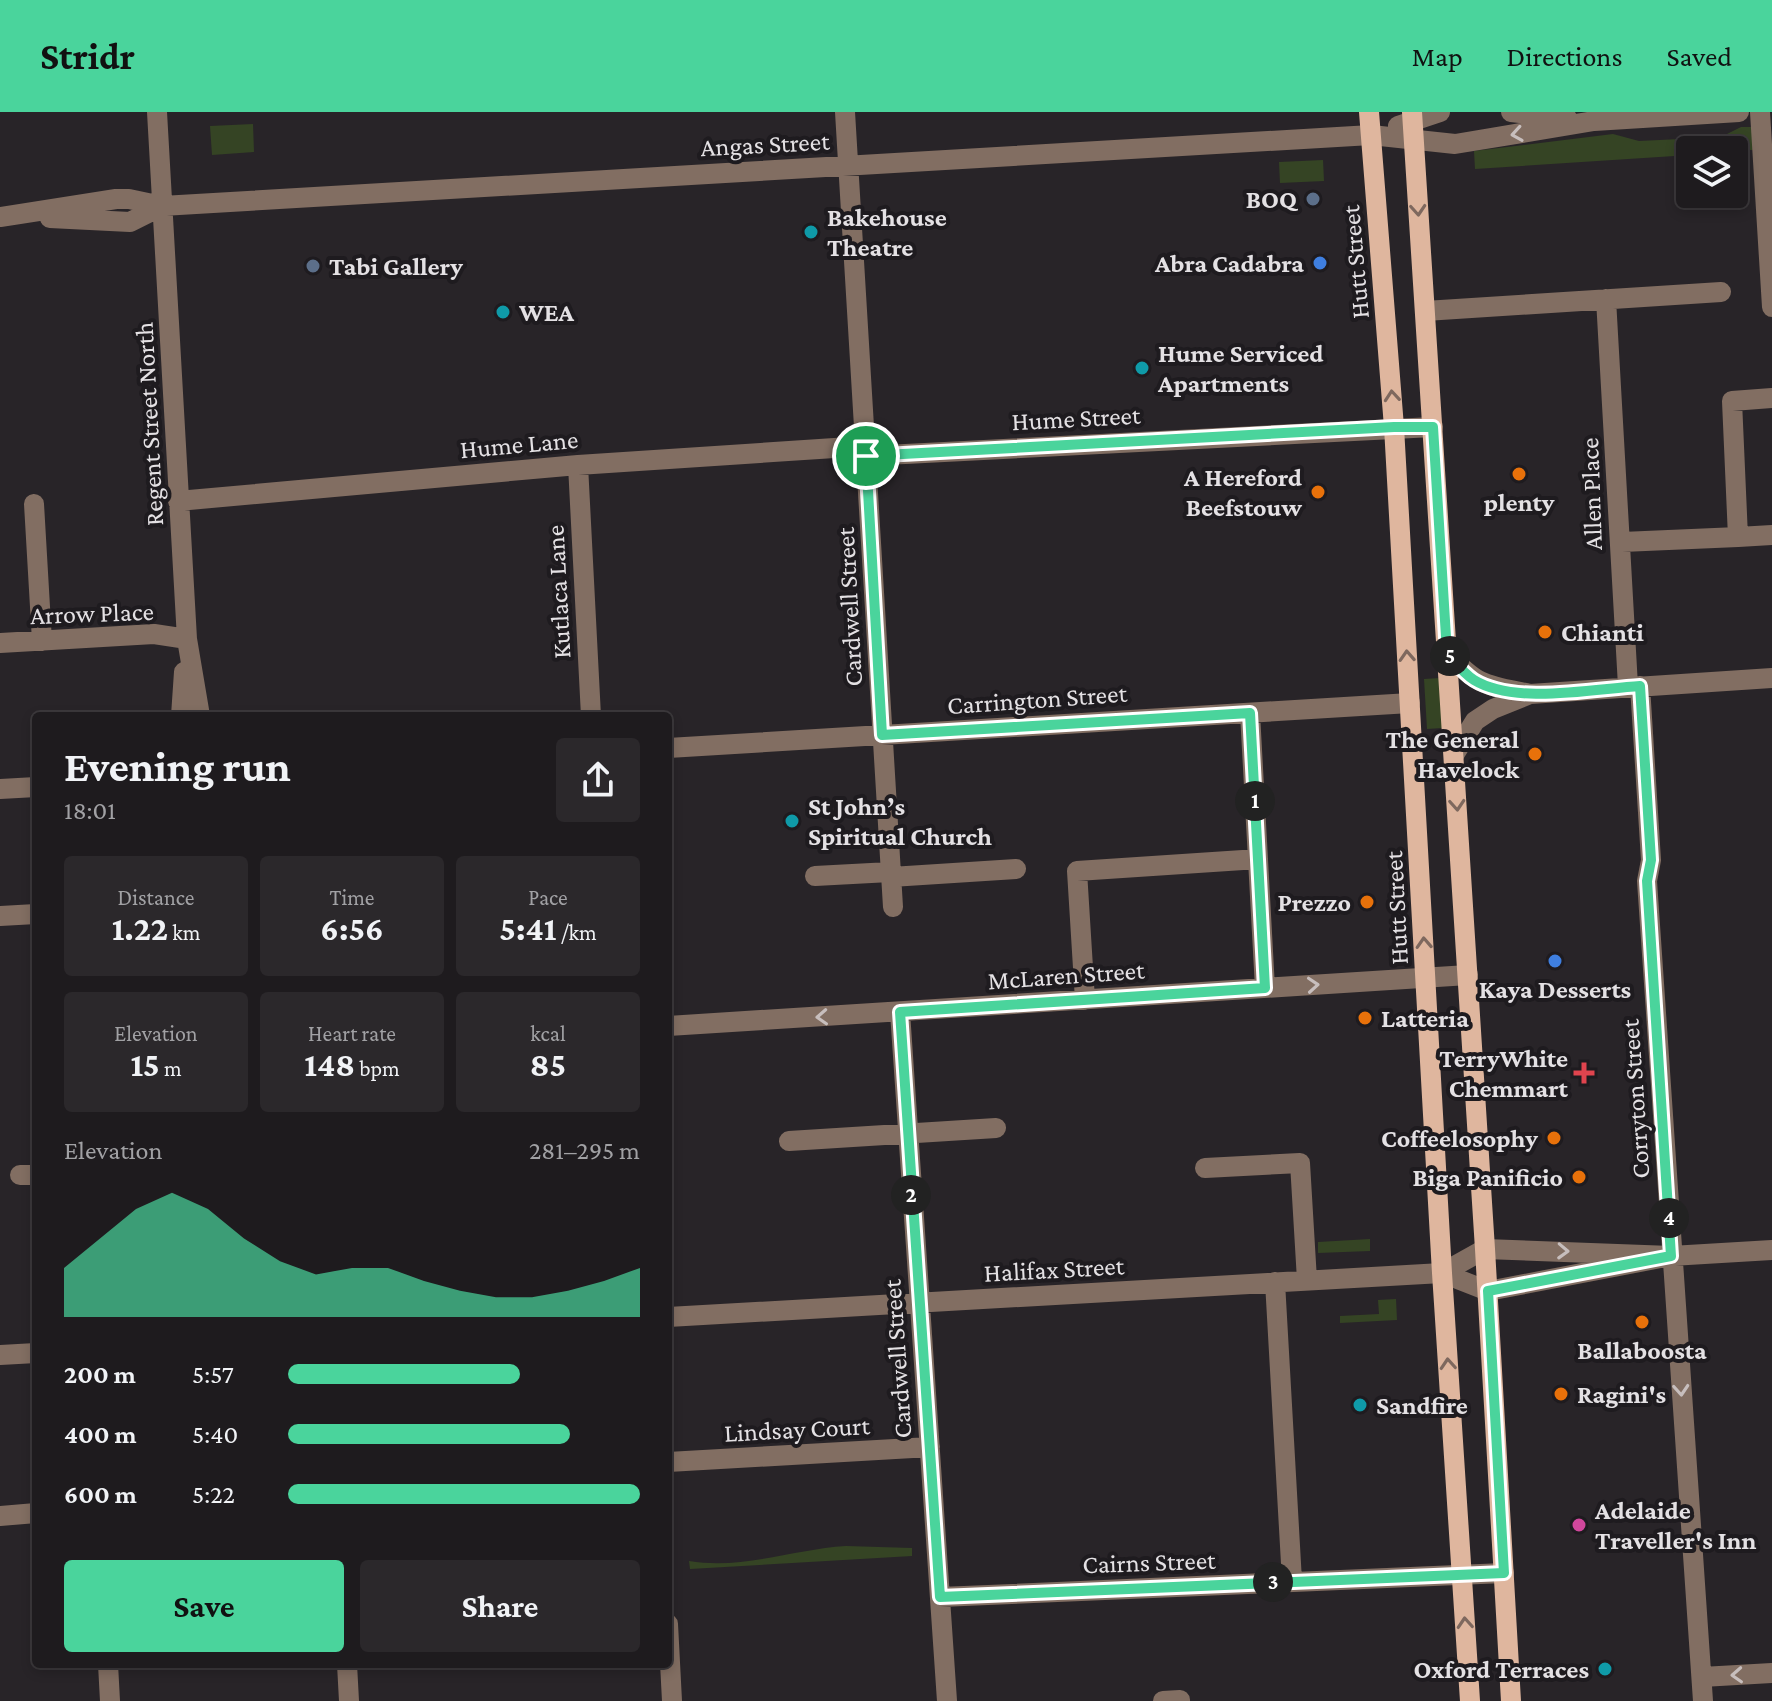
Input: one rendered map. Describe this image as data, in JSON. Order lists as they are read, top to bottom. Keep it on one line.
{"streets":{"main road":["Hutt Street"],"street":["Angas Street","Hume Street","Regent Street North","Hume Lane","Allen Place","Kutlaca Lane","Cardwell Street","Arrow Place","Carrington Street","McLaren Street","Corryton Street","Halifax Street","Lindsay Court","Cairns Street"]},"crossings":[["Angas Street","Hutt Street"],["Angas Street","Regent Street North"],["Angas Street","Cardwell Street"],["Hutt Street","Hume Street"],["Hutt Street","Carrington Street"],["Hutt Street","McLaren Street"],["Hutt Street","Halifax Street"],["Hutt Street","Cairns Street"],["Hume Street","Hume Lane"],["Hume Street","Cardwell Street"],["Regent Street North","Hume Lane"],["Regent Street North","Arrow Place"],["Hume Lane","Kutlaca Lane"],["Hume Lane","Cardwell Street"],["Allen Place","Corryton Street"],["Cardwell Street","Carrington Street"],["Cardwell Street","McLaren Street"],["Cardwell Street","Halifax Street"],["Cardwell Street","Lindsay Court"],["Cardwell Street","Cairns Street"]],"one_way":["Corryton Street"],"places":{"other":["BOQ","Bakehouse Theatre","Abra Cadabra","Tabi Gallery","WEA","Hume Serviced Apartments","plenty","A Hereford Beefstouw","Chianti","The General Havelock","St John’s Spiritual Church","Prezzo","Kaya Desserts","Latteria","Coffeelosophy","Biga Panificio","Ballaboosta","Ragini's","Sandfire","Adelaide Traveller's Inn","Oxford Terraces"],"health":["TerryWhite Chemmart"]},"page":{"header":"Stridr","nav":["Map","Directions","Saved"],"pins":["5","1","2","4","3"],"heading":["Evening run","18:01"],"stats":[["Distance","1.22 km"],["Time","6:56"],["Pace","5:41 /km"],["Elevation","15 m"],["Heart rate","148 bpm"],["kcal","85"]],"chart":["Elevation","281–295 m"],"list":[{"name":"200 m","note":"5:57"},{"name":"400 m","note":"5:40"},{"name":"600 m","note":"5:22"}],"buttons":["Save","Share"]}}
